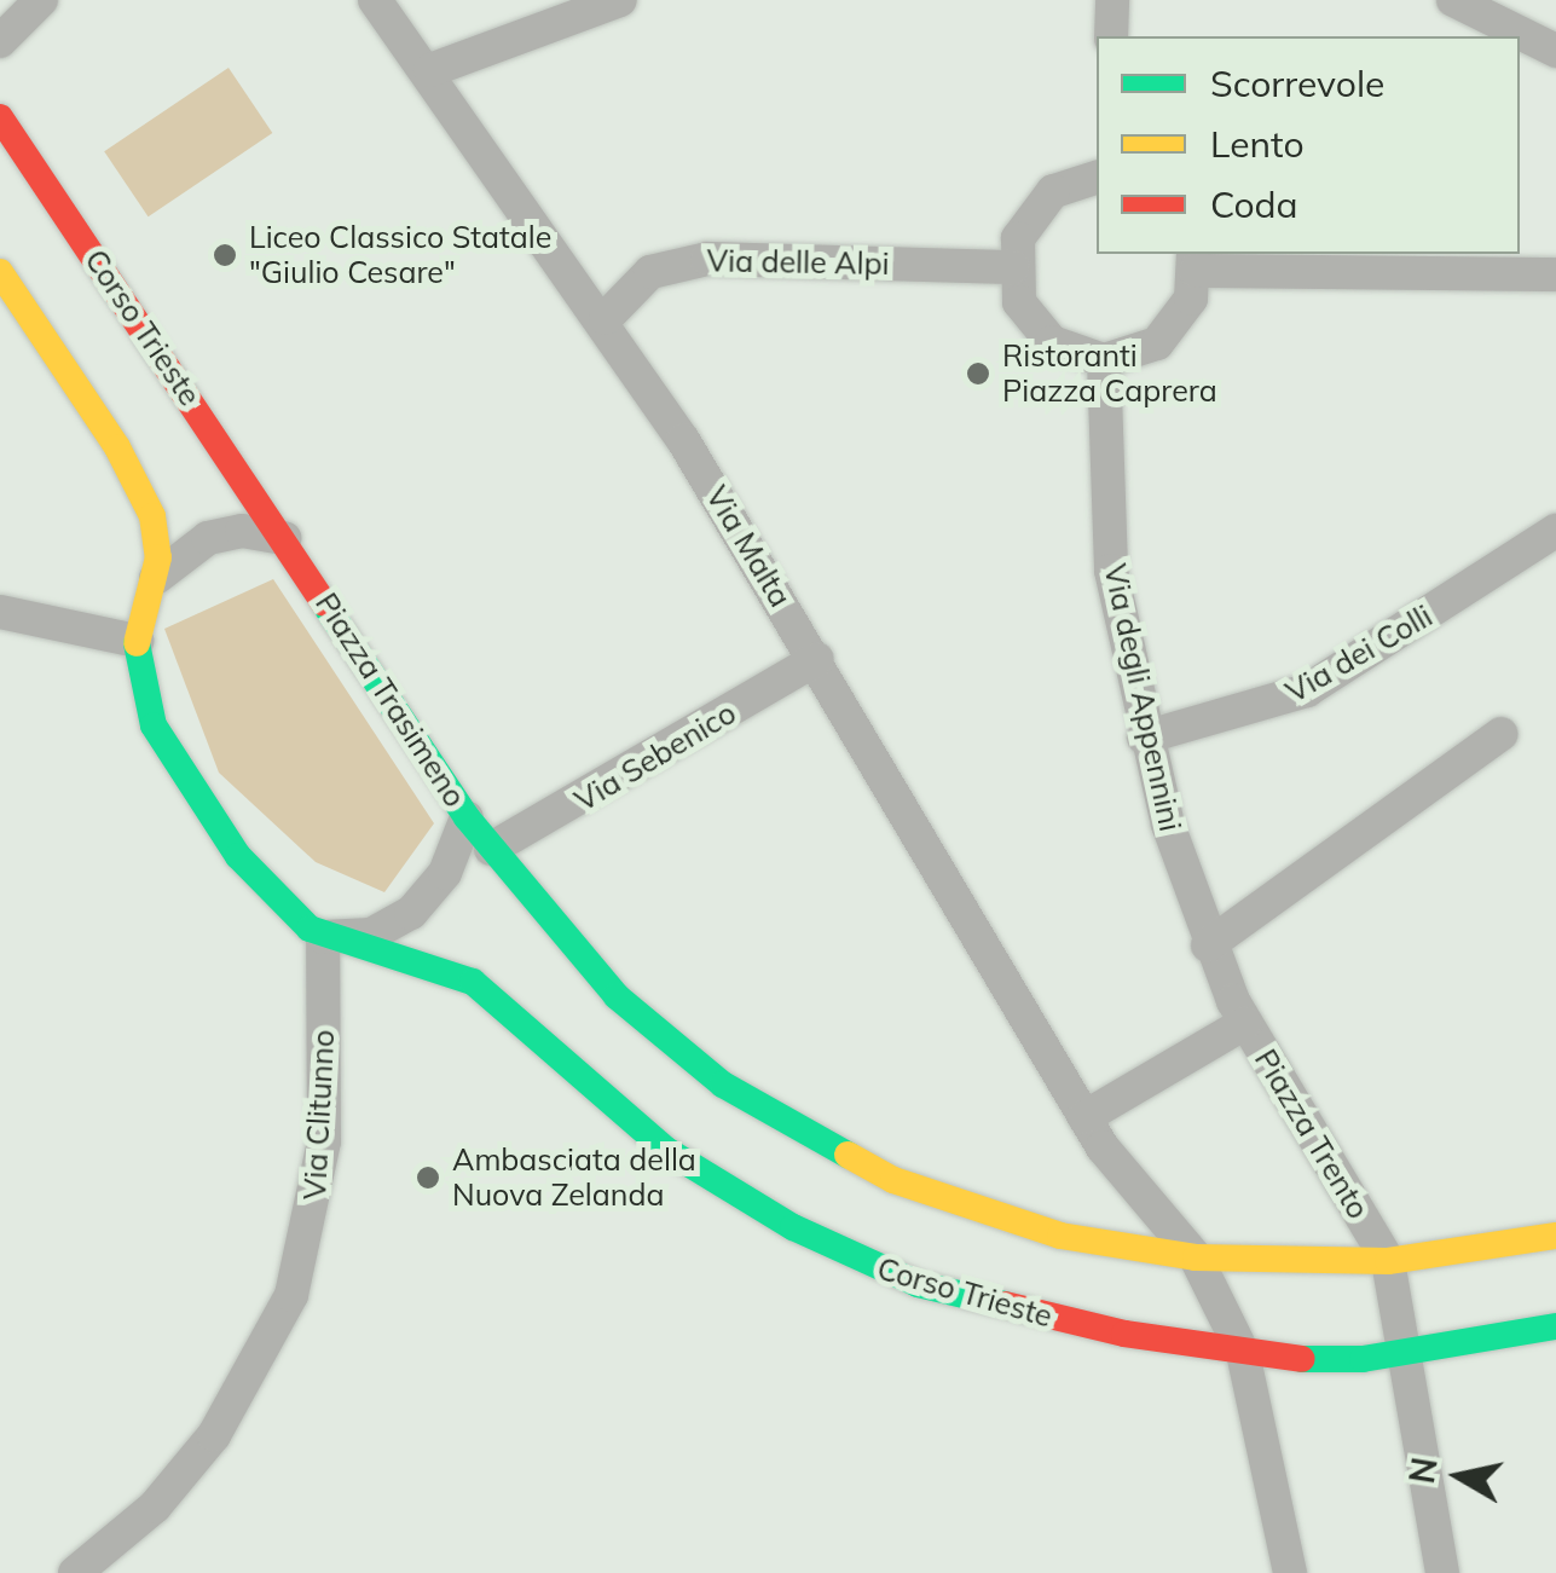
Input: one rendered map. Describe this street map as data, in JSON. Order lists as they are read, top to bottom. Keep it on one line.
{"streets":{"street":["Via delle Alpi","Corso Trieste","Via Malta","Via dei Colli","Via degli Appennini","Piazza Trasimeno","Via Sebenico","Via Clitunno","Piazza Trento"]},"crossings":[["Via delle Alpi","Via Malta"],["Corso Trieste","Piazza Trasimeno"],["Corso Trieste","Via Clitunno"],["Corso Trieste","Piazza Trento"],["Via Malta","Via Sebenico"],["Via Malta","Piazza Trento"],["Via dei Colli","Via degli Appennini"],["Via degli Appennini","Piazza Trento"],["Piazza Trasimeno","Via Clitunno"]],"places":["Liceo Classico Statale \"Giulio Cesare\"","Ristoranti Piazza Caprera","Ambasciata della Nuova Zelanda"],"legend":["Scorrevole","Lento","Coda"],"north":"left"}
